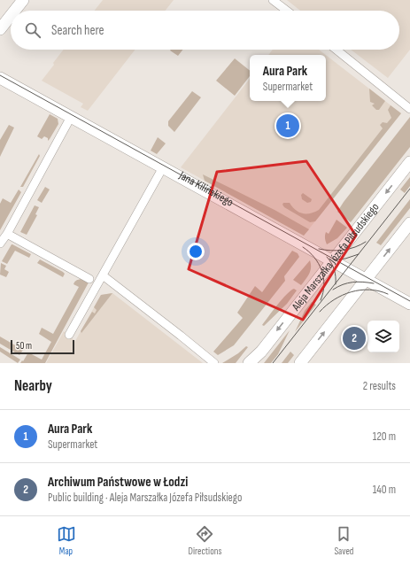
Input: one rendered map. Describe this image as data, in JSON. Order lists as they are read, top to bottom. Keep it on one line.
{"streets":{"street":["Jana Kilińskiego","Aleja Marszałka Józefa Piłsudskiego"]},"crossings":[["Jana Kilińskiego","Aleja Marszałka Józefa Piłsudskiego"]],"scale_bar":"50 m","page":{"search":"Search here","popup":["Aura Park","Supermarket"],"pins":["1","2"],"scale":"50 m","heading":["Nearby","2 results"],"list":[{"mark":"1","name":"Aura Park","note":"Supermarket","value":"120 m"},{"mark":"2","name":"Archiwum Państwowe w Łodzi","note":"Public building · Aleja Marszałka Józefa Piłsudskiego","value":"140 m"}],"nav":["Map","Directions","Saved"]}}
